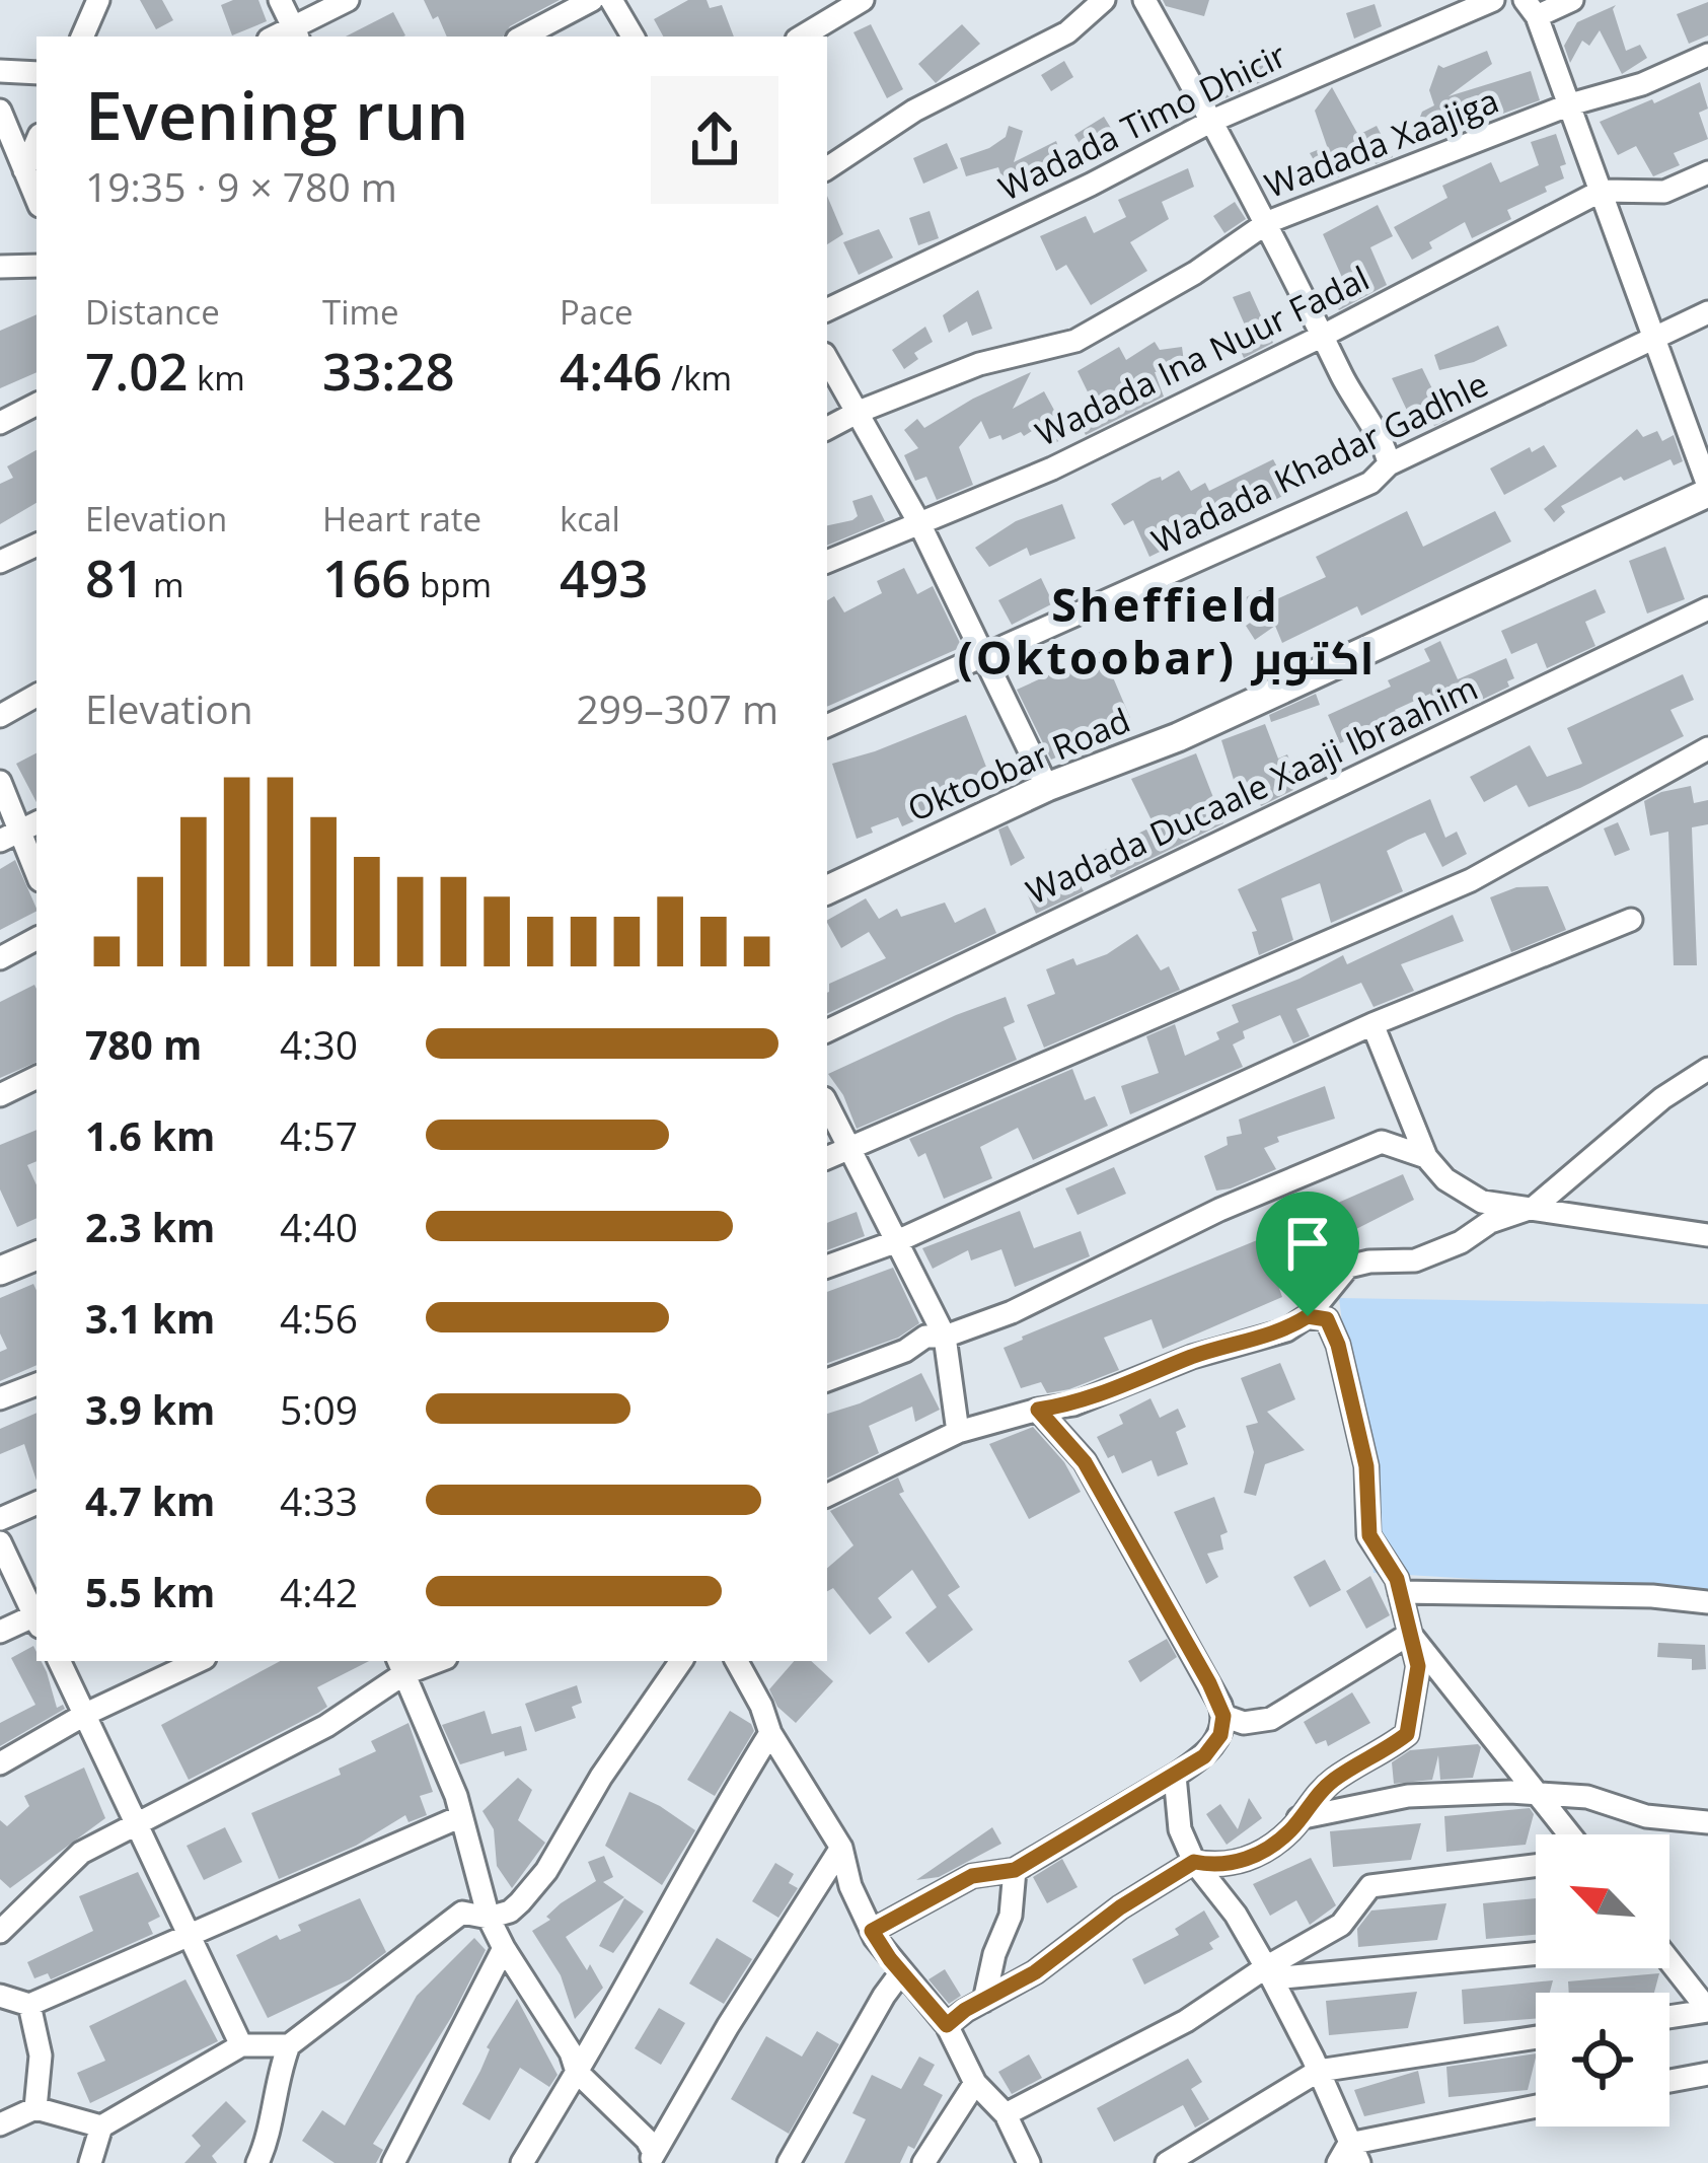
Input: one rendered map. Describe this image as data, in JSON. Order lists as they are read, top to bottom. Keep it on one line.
{"streets":{"street":["Wadada Timo Dhicir","Wadada Xaajiga","Wadada Ina Nuur Fadal","Wadada Khadar Gadhle","Oktoobar Road","Wadada Ducaale Xaaji Ibraahim"]},"districts":["Sheffield (Oktoobar) اكتوبر"],"north":"top left","page":{"heading":["Evening run","19:35 · 9 × 780 m"],"stats":[["Distance","7.02 km"],["Time","33:28"],["Pace","4:46 /km"],["Elevation","81 m"],["Heart rate","166 bpm"],["kcal","493"]],"chart":["Elevation","299–307 m"],"list":[{"name":"780 m","note":"4:30"},{"name":"1.6 km","note":"4:57"},{"name":"2.3 km","note":"4:40"},{"name":"3.1 km","note":"4:56"},{"name":"3.9 km","note":"5:09"},{"name":"4.7 km","note":"4:33"},{"name":"5.5 km","note":"4:42"}]}}
